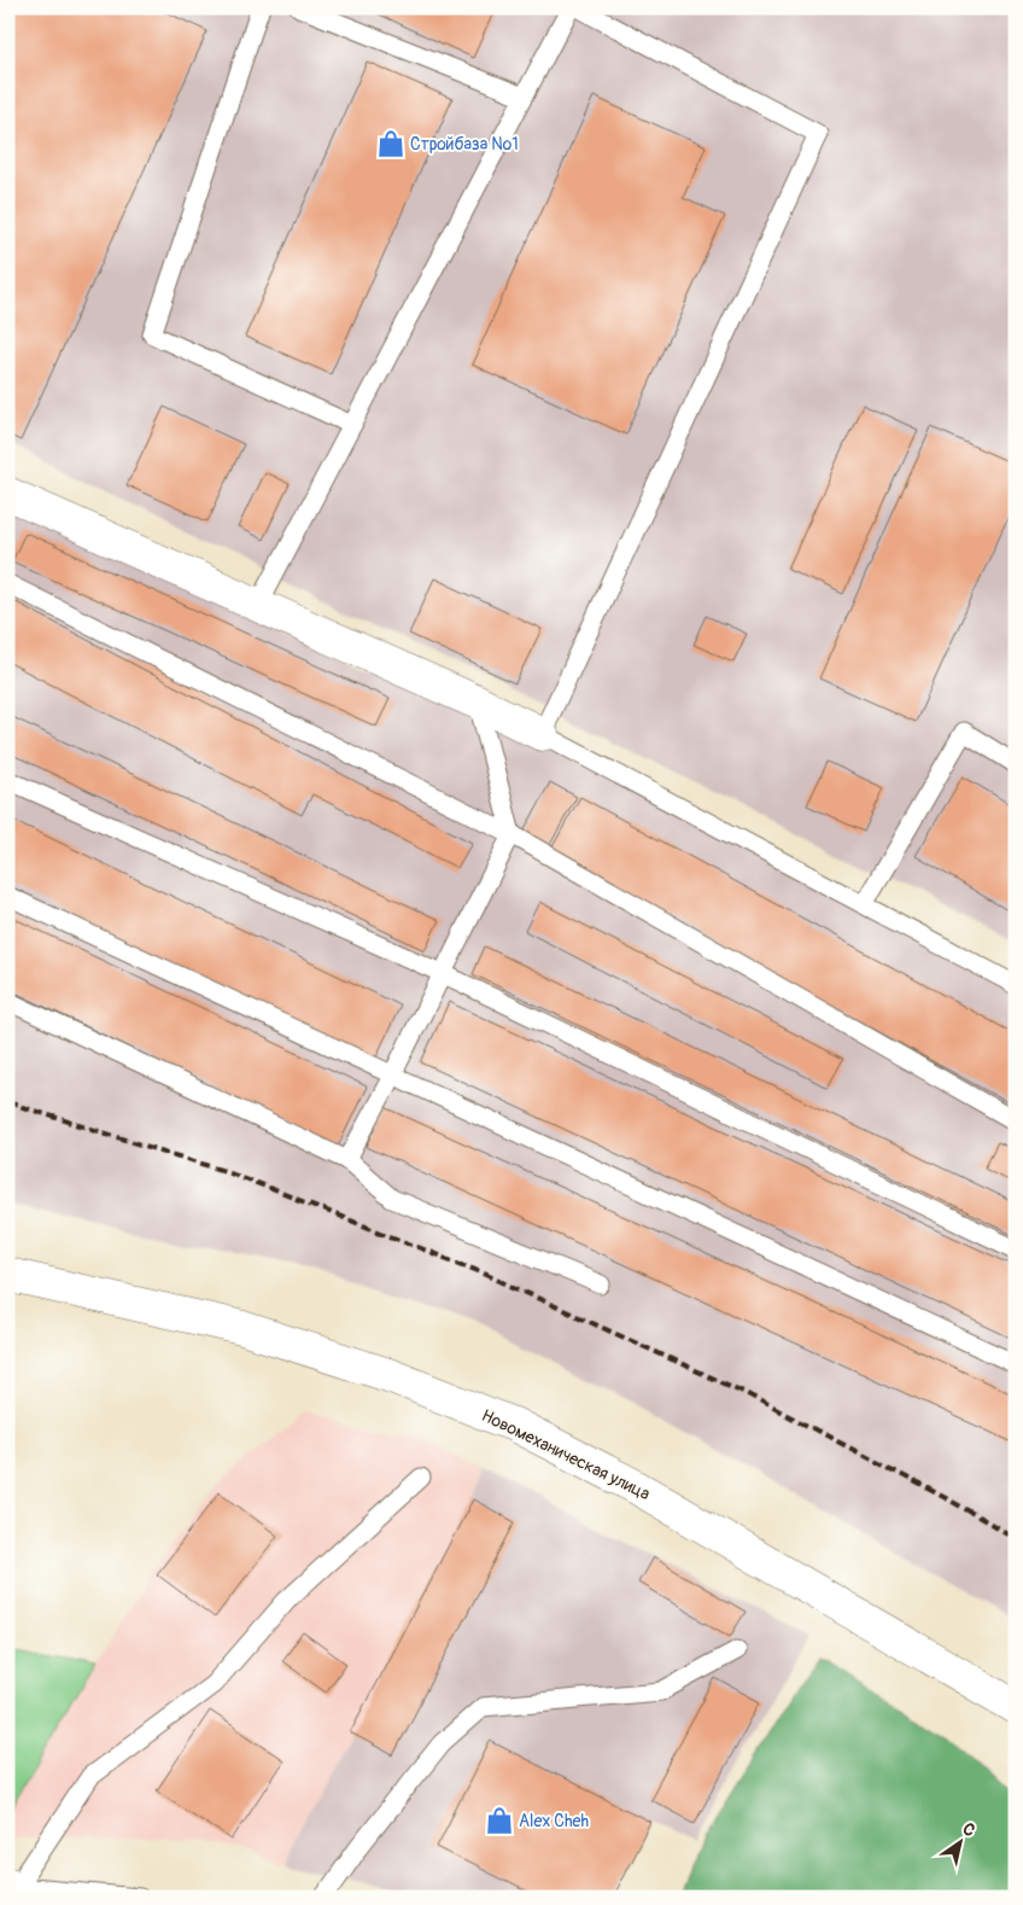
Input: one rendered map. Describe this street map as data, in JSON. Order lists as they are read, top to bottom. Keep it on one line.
{"streets":{"main road":["Новомеханическая улица"]},"places":{"shop":["Стройбаза №1","Alex Cheh"]},"north":"top right"}
